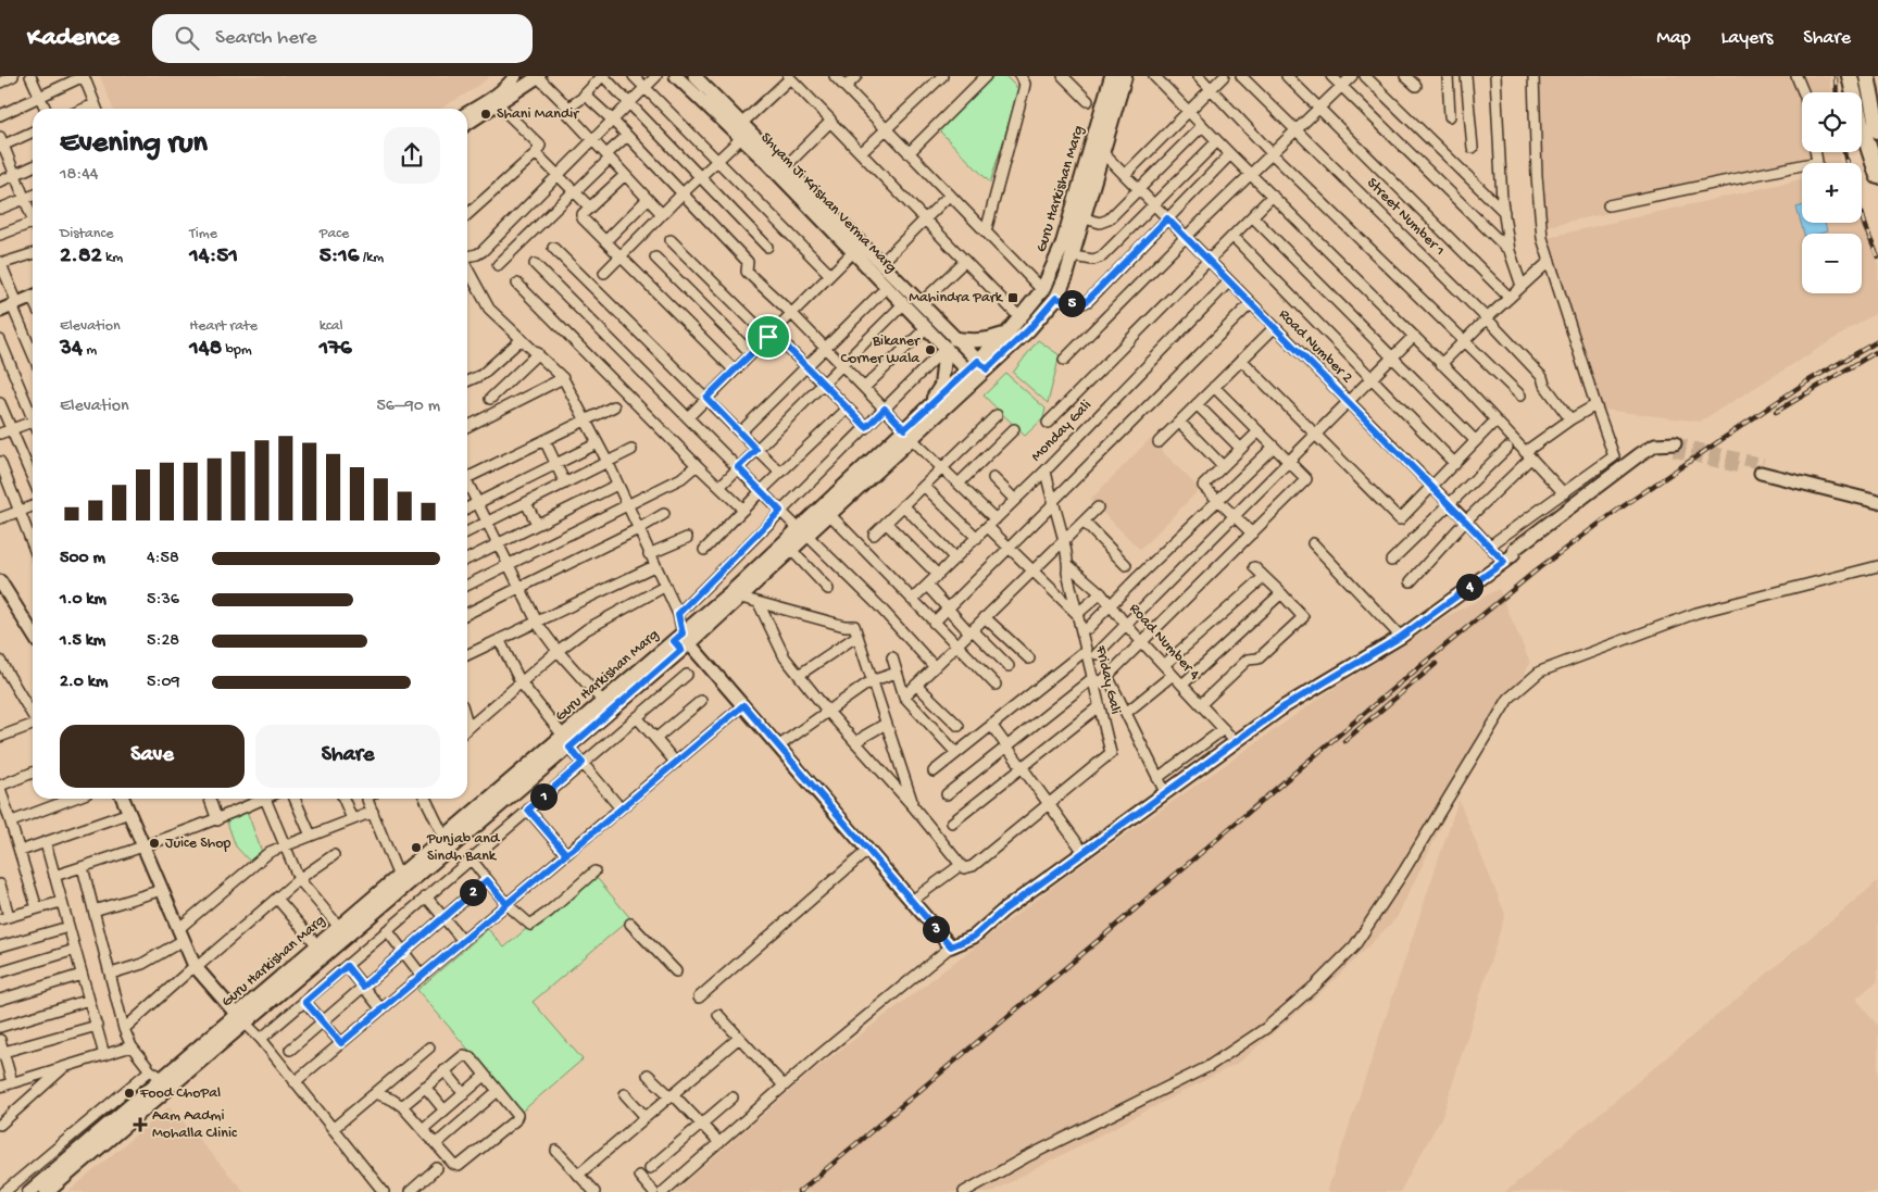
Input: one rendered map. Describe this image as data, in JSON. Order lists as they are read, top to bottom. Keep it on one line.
{"streets":{"main road":["Guru Harkishan Marg"],"street":["Shyam Ji Krishan Verma Marg","Street Number 1","Road Number 2","Monday Gali","Road Number 4","Friday Gali"]},"crossings":[["Guru Harkishan Marg","Shyam Ji Krishan Verma Marg"],["Guru Harkishan Marg","Road Number 2"],["Road Number 2","Monday Gali"],["Monday Gali","Friday Gali"],["Road Number 4","Friday Gali"]],"places":{"other":["Shani Mandir","Bikaner Corner Wala","Juice Shop","Punjab and Sindh Bank","Food ChoPal"],"transit":["Mahindra Park"],"health":["Aam Aadmi Mohalla Clinic"]},"page":{"header":"Kadence","search":"Search here","nav":["Map","Layers","Share"],"map_buttons":["+","−"],"heading":["Evening run","18:44"],"stats":[["Distance","2.82 km"],["Time","14:51"],["Pace","5:16 /km"],["Elevation","34 m"],["Heart rate","148 bpm"],["kcal","176"]],"pins":["5","4","1","2","3"],"chart":["Elevation","56–90 m"],"list":[{"name":"500 m","note":"4:58"},{"name":"1.0 km","note":"5:36"},{"name":"1.5 km","note":"5:28"},{"name":"2.0 km","note":"5:09"}],"buttons":["Save","Share"]}}
